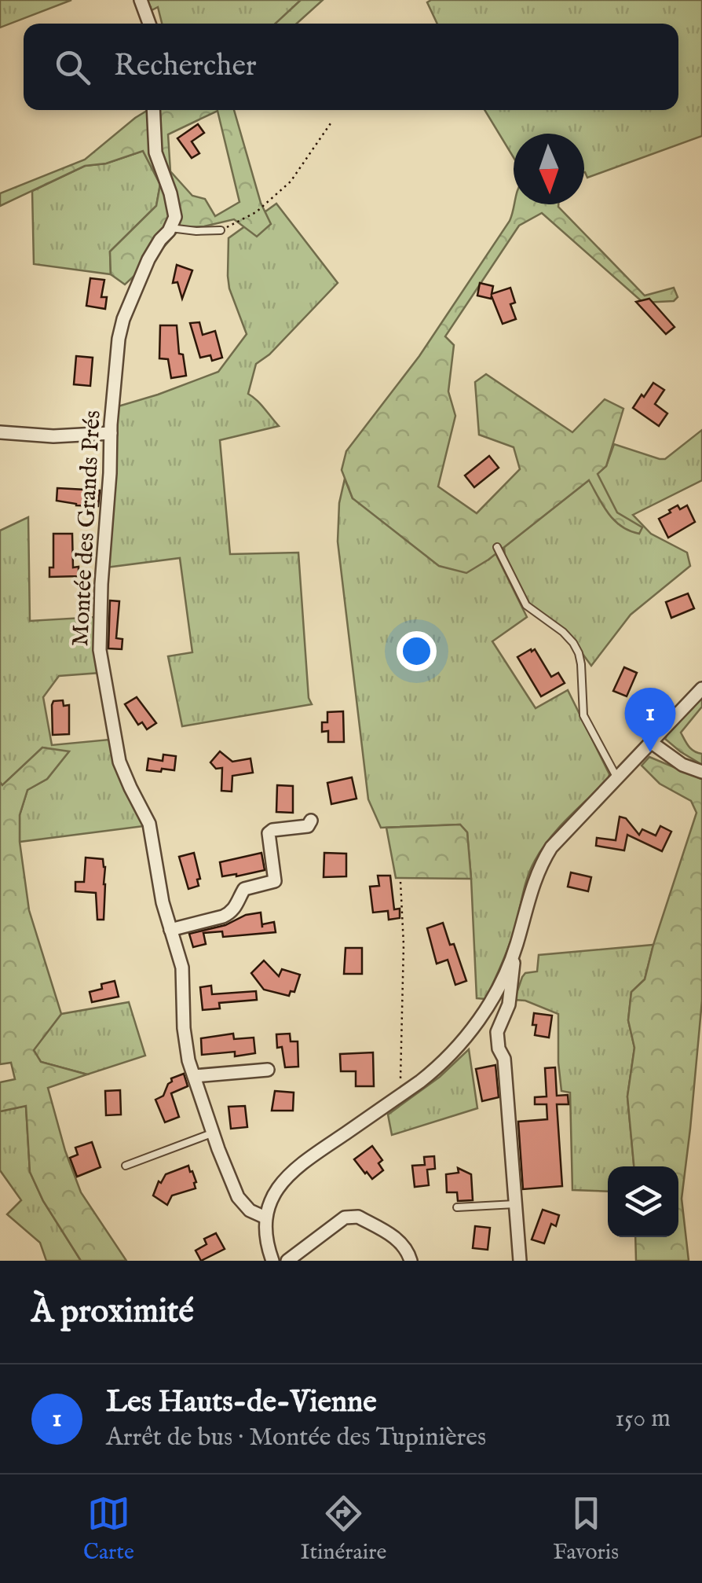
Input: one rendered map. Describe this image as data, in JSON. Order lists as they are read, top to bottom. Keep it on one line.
{"streets":{"street":["Montée des Grands Prés"]},"north":"bottom","page":{"search":"Rechercher","pins":"1","heading":"À proximité","list":[{"mark":"1","name":"Les Hauts-de-Vienne","note":"Arrêt de bus · Montée des Tupinières","value":"150 m"}],"nav":["Carte","Itinéraire","Favoris"]}}
